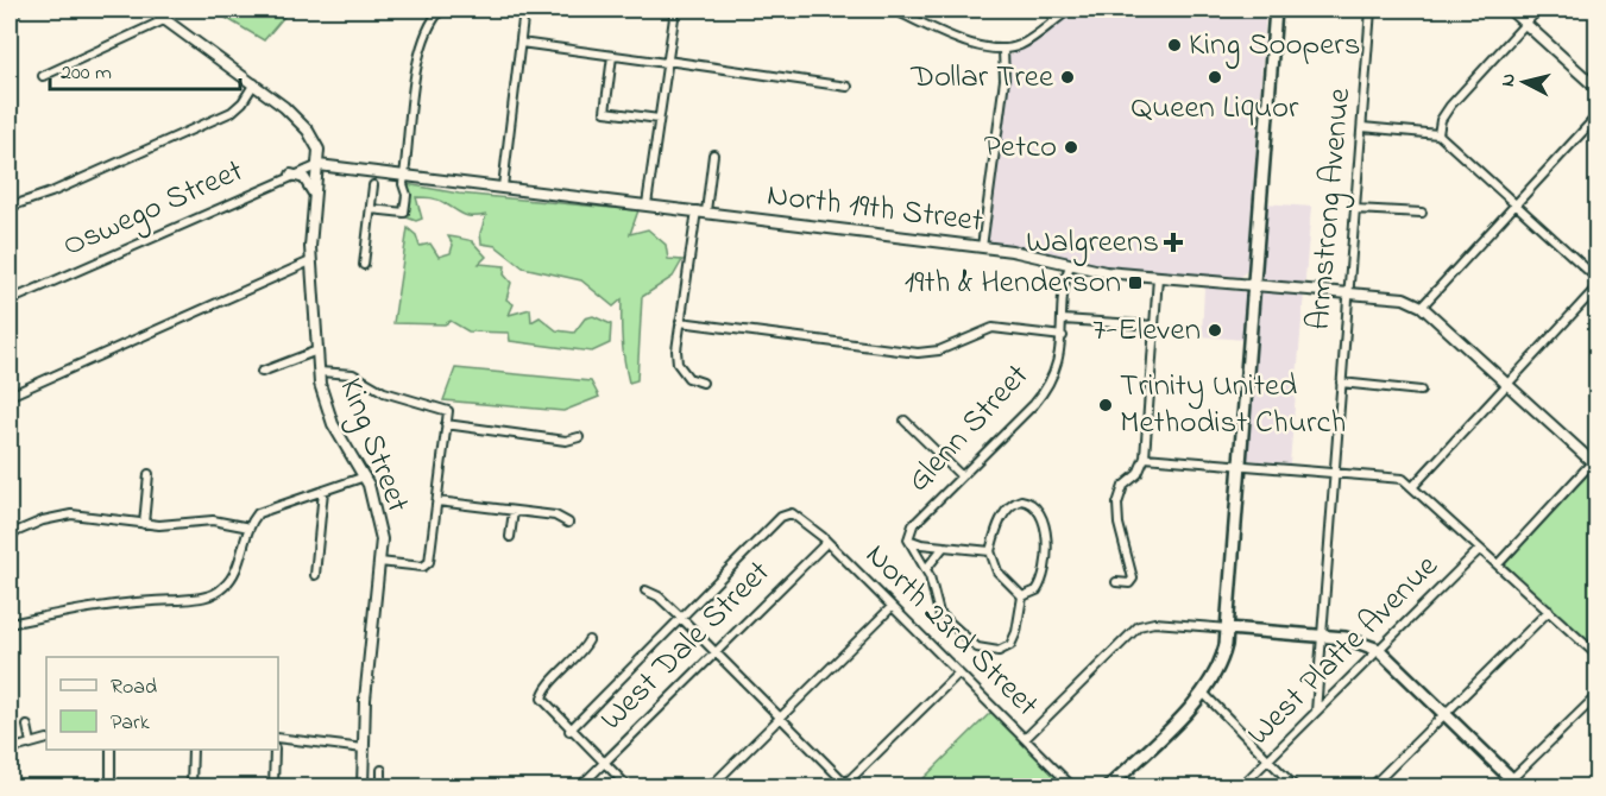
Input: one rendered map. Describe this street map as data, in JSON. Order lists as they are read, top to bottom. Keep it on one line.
{"streets":{"street":["Oswego Street","North 19th Street","Armstrong Avenue","Glenn Street","King Street","North 23rd Street","West Dale Street","West Platte Avenue"]},"crossings":[["Oswego Street","North 19th Street"],["Oswego Street","King Street"],["North 19th Street","Armstrong Avenue"],["North 19th Street","Glenn Street"],["North 19th Street","King Street"],["Armstrong Avenue","West Platte Avenue"],["North 23rd Street","West Dale Street"]],"places":{"other":["King Soopers","Dollar Tree","Queen Liquor","Petco","7-Eleven","Trinity United Methodist Church"],"health":["Walgreens"],"transit":["19th & Henderson"]},"legend":["Road","Park"],"scale_bar":"200 m","north":"left"}
